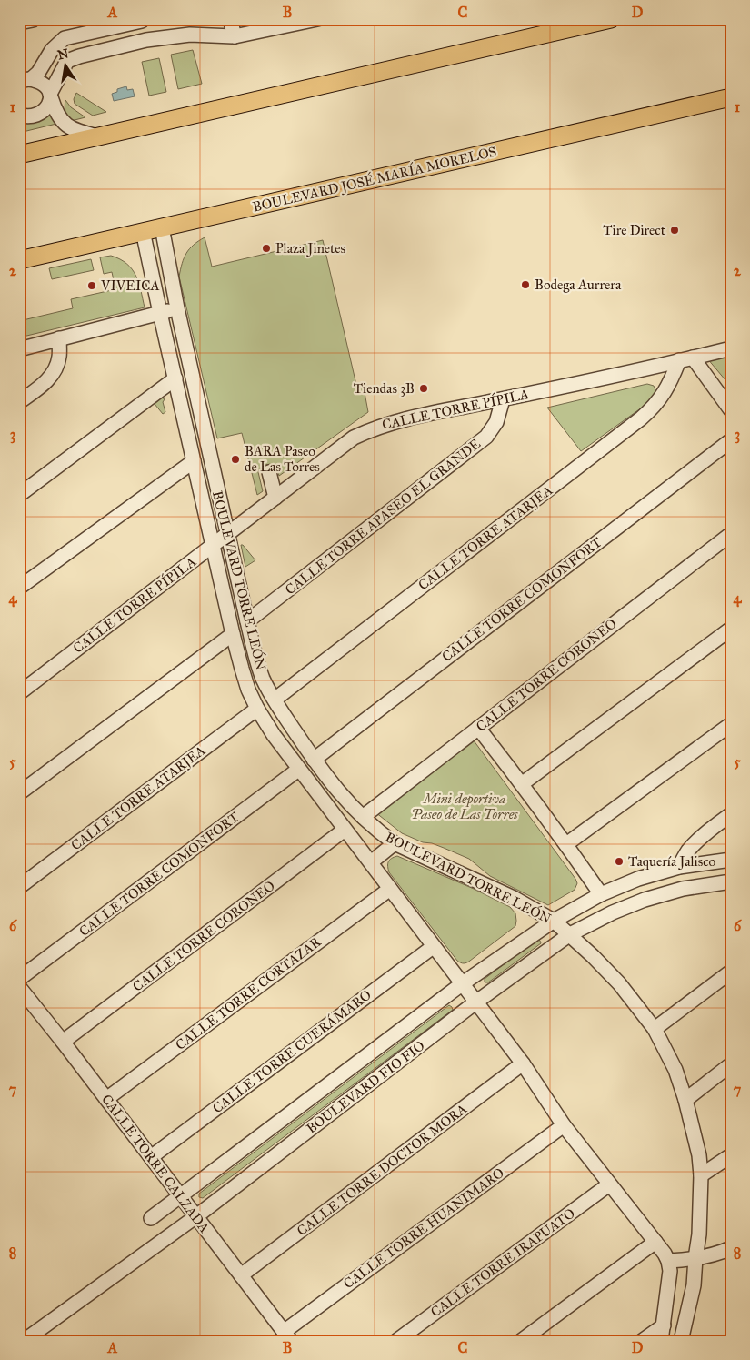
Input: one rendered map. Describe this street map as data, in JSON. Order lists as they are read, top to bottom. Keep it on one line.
{"streets":{"main road":["BOULEVARD JOSÉ MARÍA MORELOS"],"street":["CALLE TORRE PÍPILA","CALLE TORRE APASEO EL GRANDE","CALLE TORRE ATARJEA","BOULEVARD TORRE LEÓN","CALLE TORRE COMONFORT","CALLE TORRE CORONEO","CALLE TORRE CORTAZAR","CALLE TORRE CUERÁMARO","BOULEVARD FIO FIO","CALLE TORRE CALZADA","CALLE TORRE DOCTOR MORA","CALLE TORRE HUANIMARO","CALLE TORRE IRAPUATO"]},"crossings":[["BOULEVARD JOSÉ MARÍA MORELOS","BOULEVARD TORRE LEÓN"],["CALLE TORRE PÍPILA","CALLE TORRE APASEO EL GRANDE"],["CALLE TORRE PÍPILA","CALLE TORRE ATARJEA"],["CALLE TORRE PÍPILA","BOULEVARD TORRE LEÓN"],["CALLE TORRE APASEO EL GRANDE","BOULEVARD TORRE LEÓN"],["CALLE TORRE ATARJEA","BOULEVARD TORRE LEÓN"],["BOULEVARD TORRE LEÓN","CALLE TORRE COMONFORT"],["BOULEVARD TORRE LEÓN","CALLE TORRE CORONEO"],["BOULEVARD TORRE LEÓN","CALLE TORRE CORTAZAR"],["BOULEVARD TORRE LEÓN","CALLE TORRE CUERÁMARO"],["BOULEVARD TORRE LEÓN","BOULEVARD FIO FIO"],["BOULEVARD TORRE LEÓN","CALLE TORRE DOCTOR MORA"],["BOULEVARD TORRE LEÓN","CALLE TORRE HUANIMARO"],["BOULEVARD TORRE LEÓN","CALLE TORRE IRAPUATO"],["CALLE TORRE CORONEO","CALLE TORRE CALZADA"],["CALLE TORRE CORTAZAR","CALLE TORRE CALZADA"],["CALLE TORRE CUERÁMARO","CALLE TORRE CALZADA"],["BOULEVARD FIO FIO","CALLE TORRE CALZADA"],["CALLE TORRE CALZADA","CALLE TORRE DOCTOR MORA"],["CALLE TORRE CALZADA","CALLE TORRE HUANIMARO"]],"parks":["Mini deportiva Paseo de Las Torres"],"places":["Tire Direct","Plaza Jinetes","Bodega Aurrera","VIVEICA","Tiendas 3B","BARA Paseo de Las Torres","Taquería Jalisco"],"north":"top","grid":{"columns":["A","B","C","D"],"rows":["1","2","3","4","5","6","7","8"]}}
